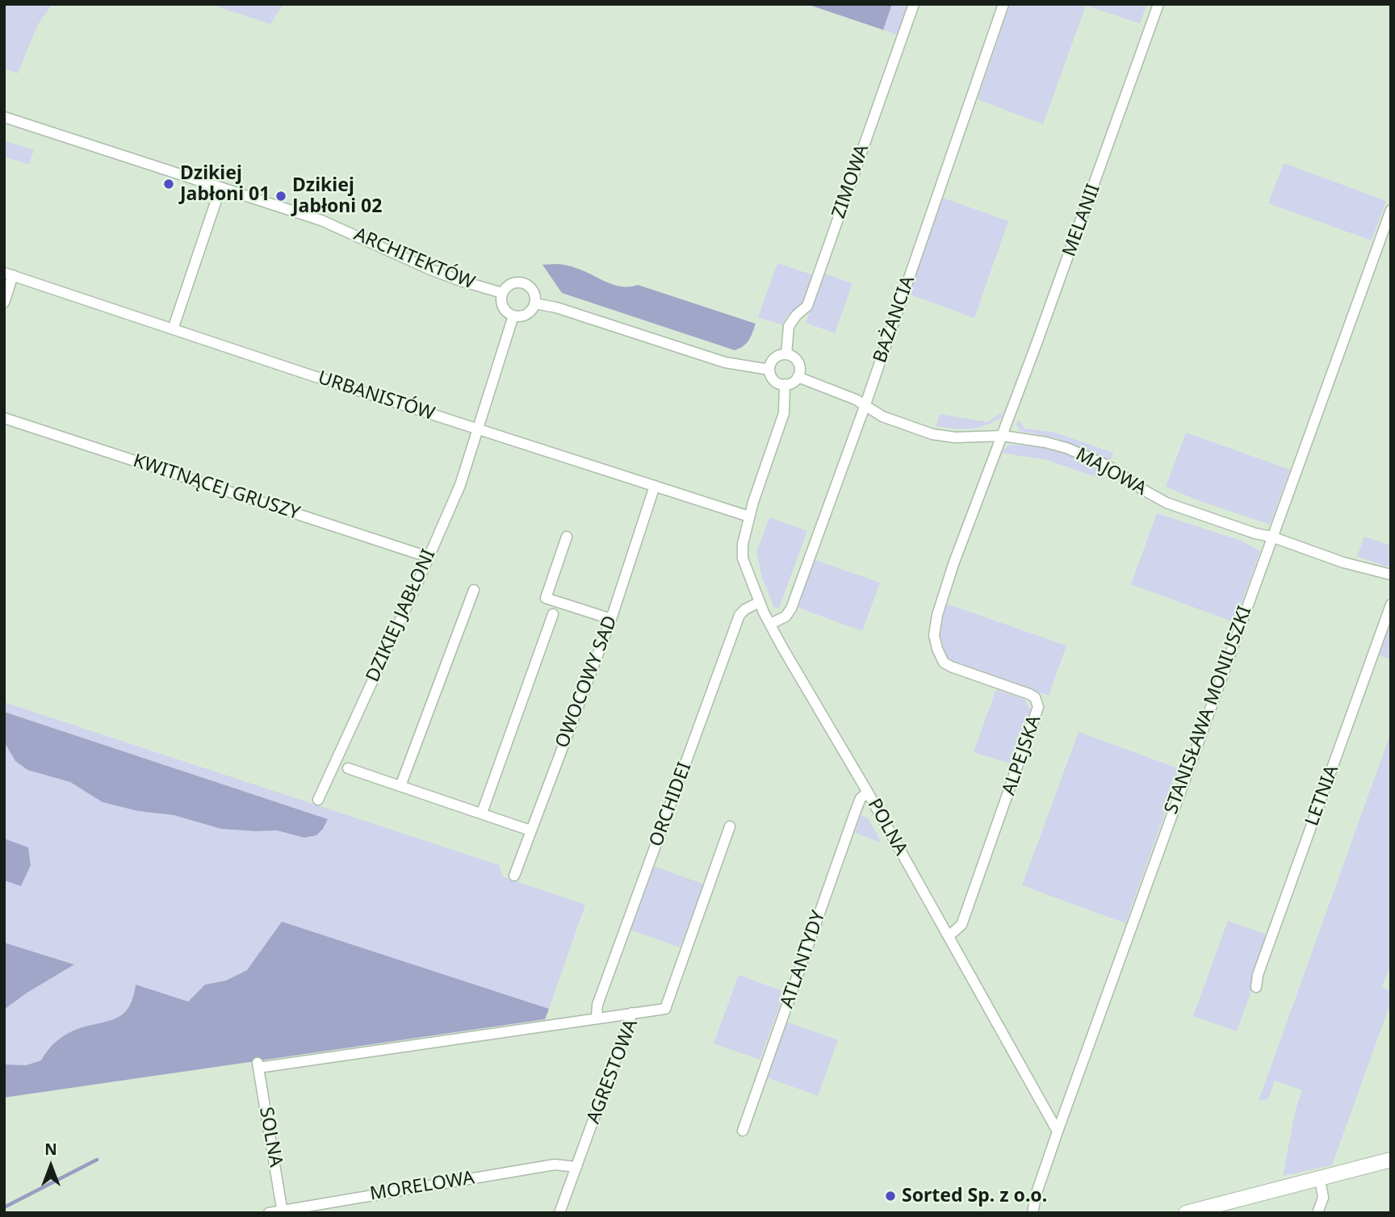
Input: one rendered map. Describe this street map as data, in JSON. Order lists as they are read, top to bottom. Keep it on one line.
{"streets":{"street":["ZIMOWA","MELANII","ARCHITEKTÓW","BAŻANCIA","URBANISTÓW","MAJOWA","KWITNĄCEJ GRUSZY","DZIKIEJ JABŁONI","OWOCOWY SAD","STANISŁAWA MONIUSZKI","ALPEJSKA","LETNIA","ORCHIDEI","POLNA","ATLANTYDY","AGRESTOWA","SOLNA","MORELOWA"]},"crossings":[["ZIMOWA","MAJOWA"],["MELANII","MAJOWA"],["MELANII","ALPEJSKA"],["ARCHITEKTÓW","DZIKIEJ JABŁONI"],["BAŻANCIA","MAJOWA"],["BAŻANCIA","POLNA"],["URBANISTÓW","DZIKIEJ JABŁONI"],["URBANISTÓW","OWOCOWY SAD"],["URBANISTÓW","POLNA"],["MAJOWA","STANISŁAWA MONIUSZKI"],["MAJOWA","ALPEJSKA"],["KWITNĄCEJ GRUSZY","DZIKIEJ JABŁONI"],["STANISŁAWA MONIUSZKI","POLNA"],["ALPEJSKA","POLNA"],["ORCHIDEI","POLNA"],["ORCHIDEI","SOLNA"],["POLNA","ATLANTYDY"],["AGRESTOWA","MORELOWA"],["SOLNA","MORELOWA"]],"places":["Dzikiej Jabłoni 01","Dzikiej Jabłoni 02","Sorted Sp. z o.o."],"north":"top"}
